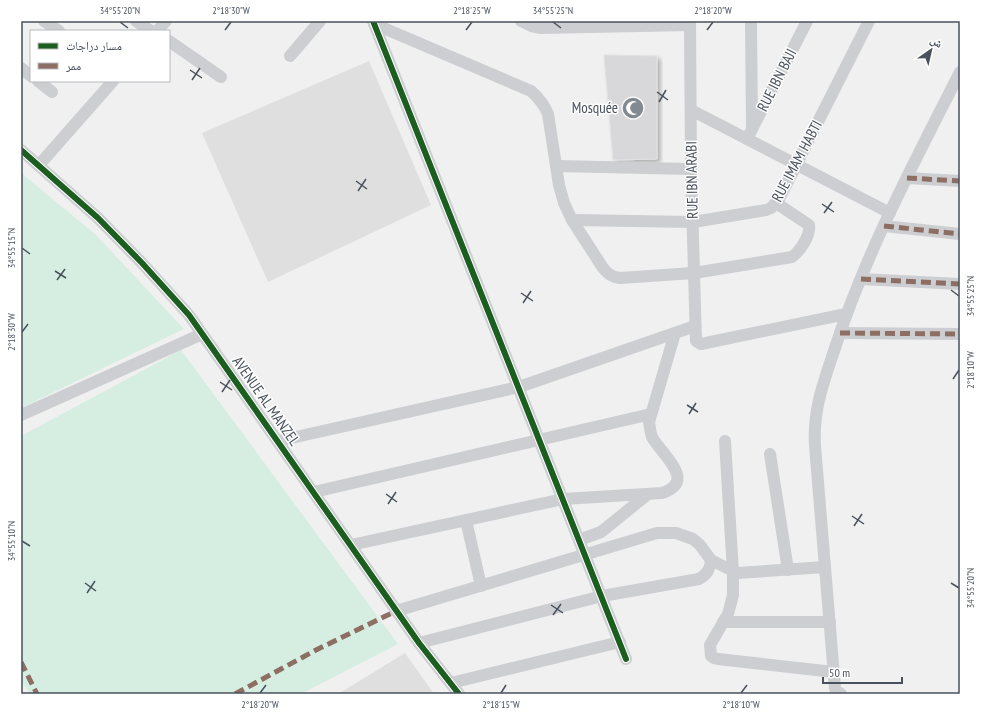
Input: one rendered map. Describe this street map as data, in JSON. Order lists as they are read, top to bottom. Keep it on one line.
{"streets":{"street":["RUE IBN BAJI","RUE IMAM HABTI","RUE IBN ARABI","AVENUE AL MANZEL"]},"crossings":[["RUE IMAM HABTI","RUE IBN ARABI"]],"places":{"mosque":["Mosquée"]},"legend":["مسار دراجات","ممر"],"scale_bar":"50 m","north":"top right","coordinates":["34°55'20\"N","2°18'30\"W","2°18'25\"W","34°55'25\"N","2°18'20\"W","34°55'15\"N","2°18'10\"W","34°55'10\"N","2°18'15\"W"]}
